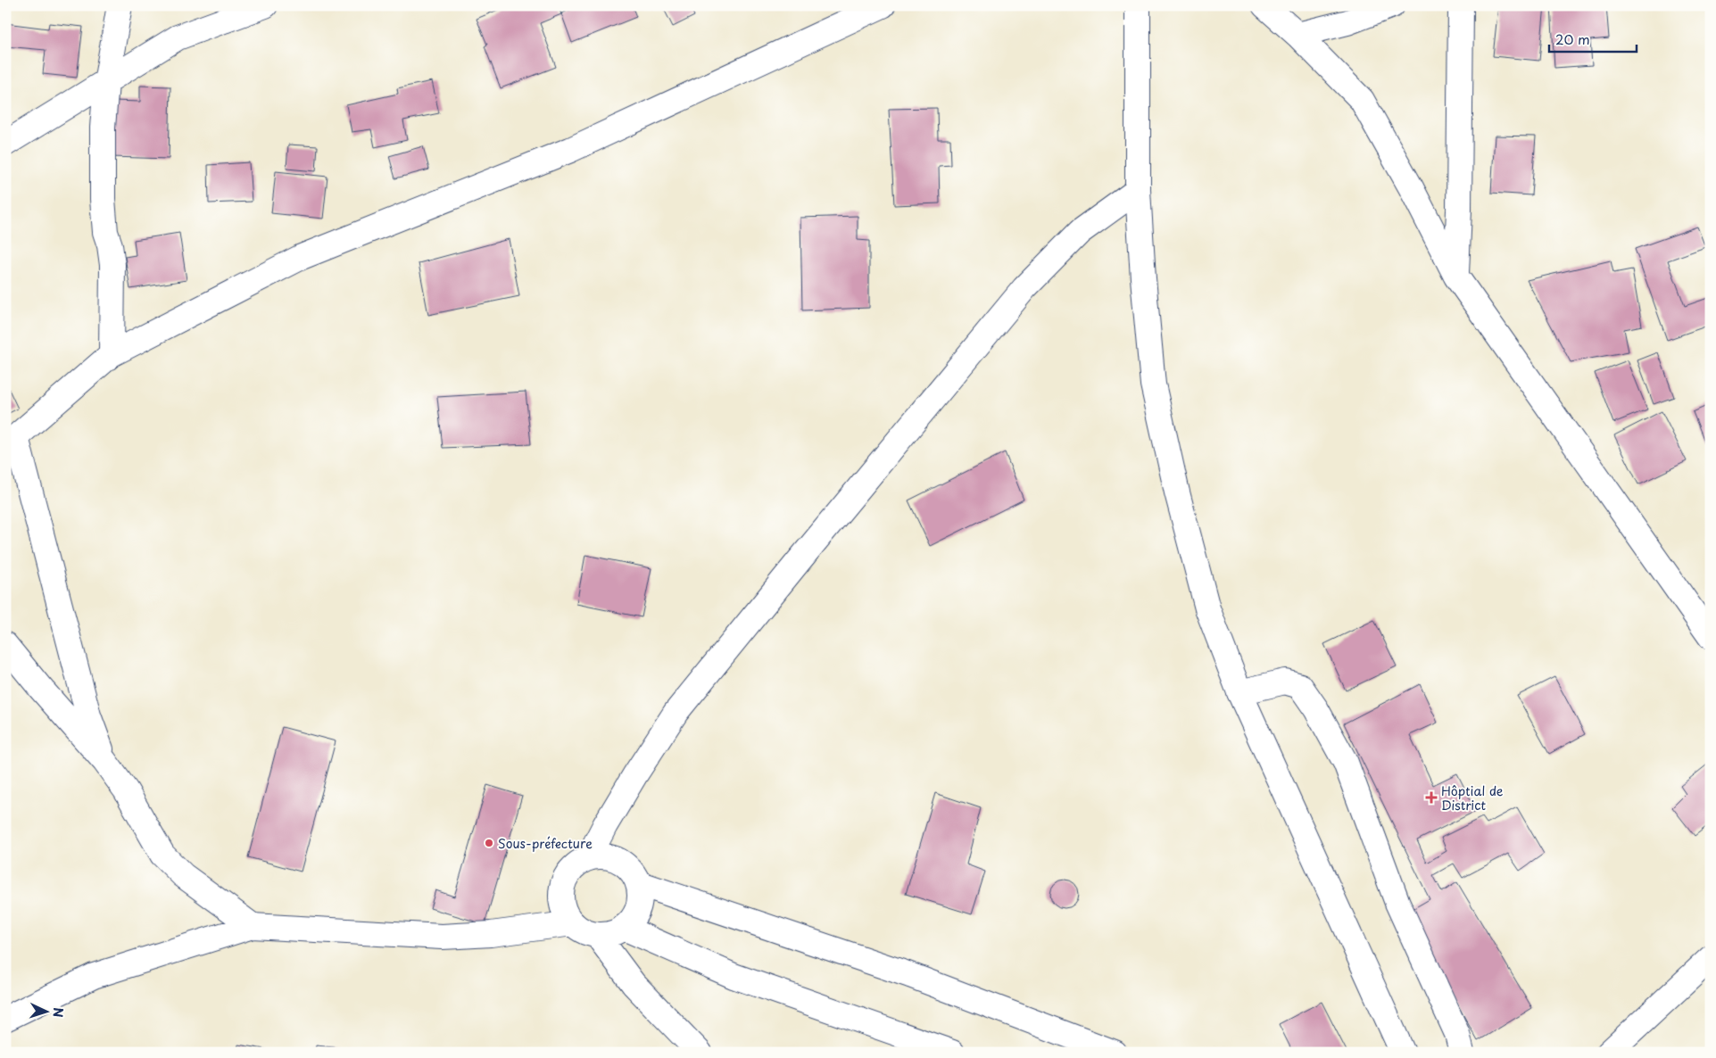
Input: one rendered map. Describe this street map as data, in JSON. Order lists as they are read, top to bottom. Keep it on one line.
{"places":{"health":["Hôptial de District"],"other":["Sous-préfecture"]},"scale_bar":"20 m","north":"right"}
